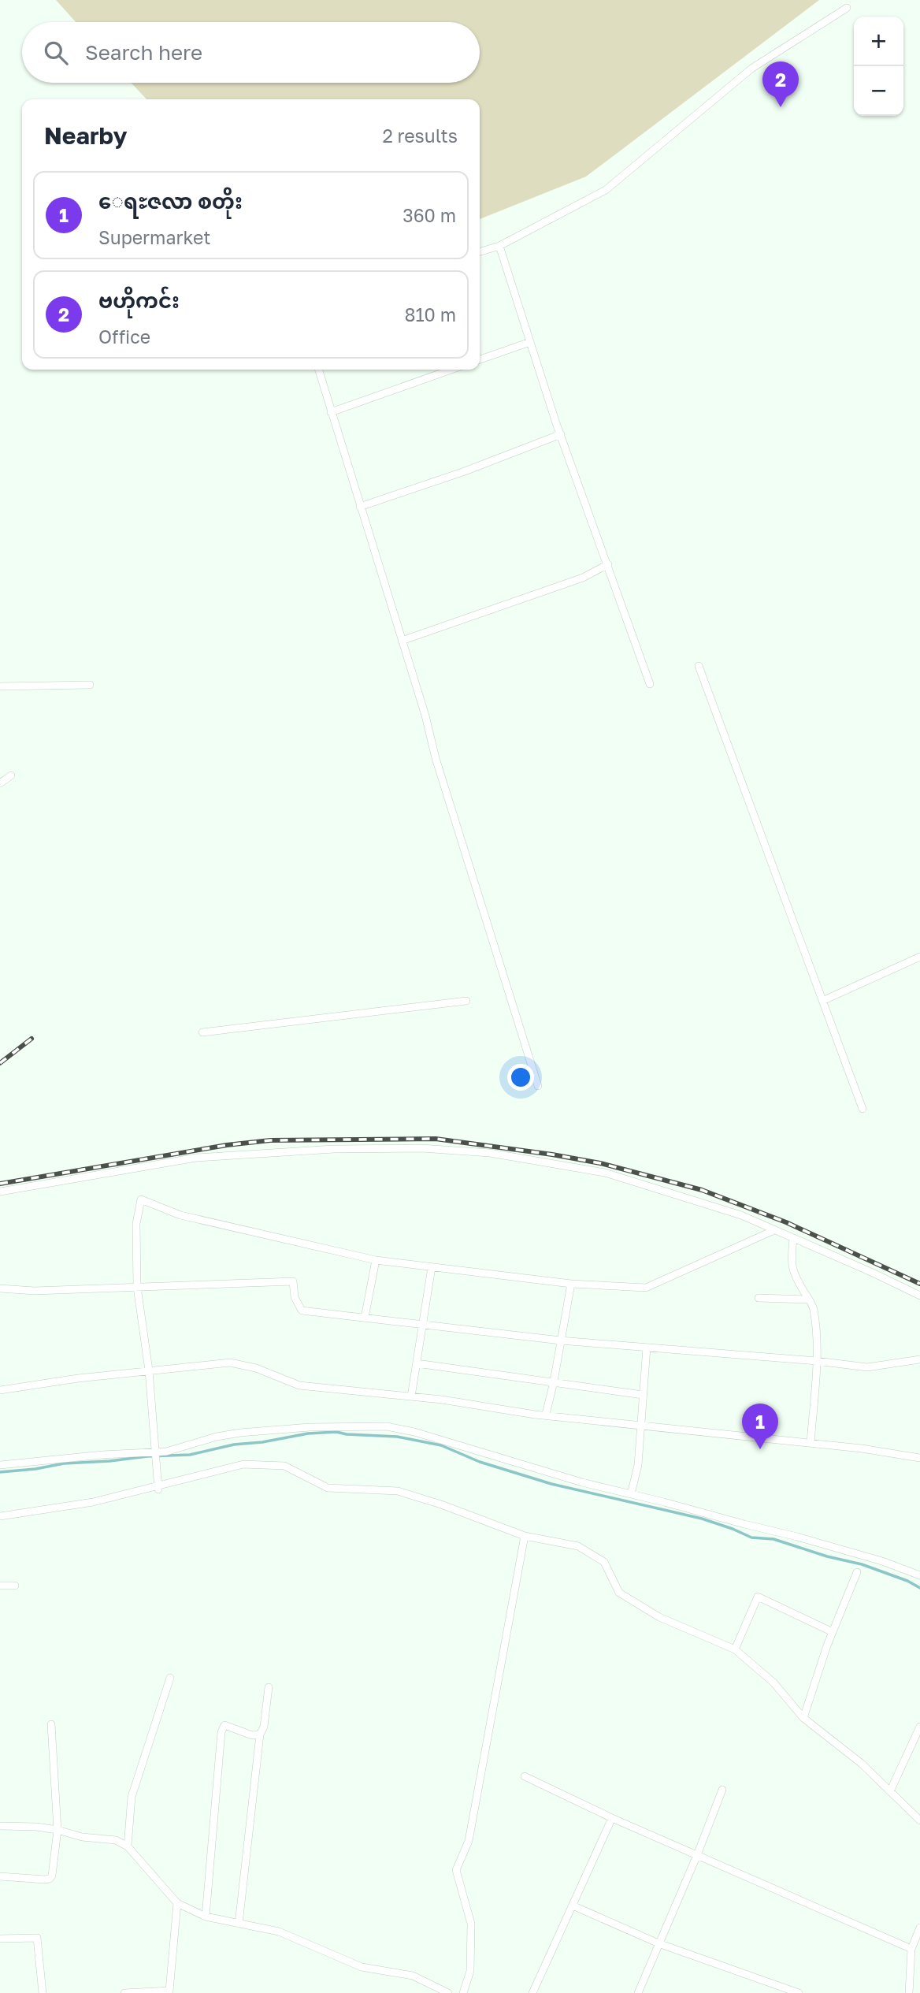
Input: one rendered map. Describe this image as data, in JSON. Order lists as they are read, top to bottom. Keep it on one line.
{"page":{"map_buttons":["+","−"],"search":"Search here","pins":["2","1"],"heading":["Nearby","2 results"],"list":[{"mark":"1","name":"ေရႊဇလာ စတိုး","note":"Supermarket","value":"360 m"},{"mark":"2","name":"ဗဟိုကင်း","note":"Office","value":"810 m"}]}}
